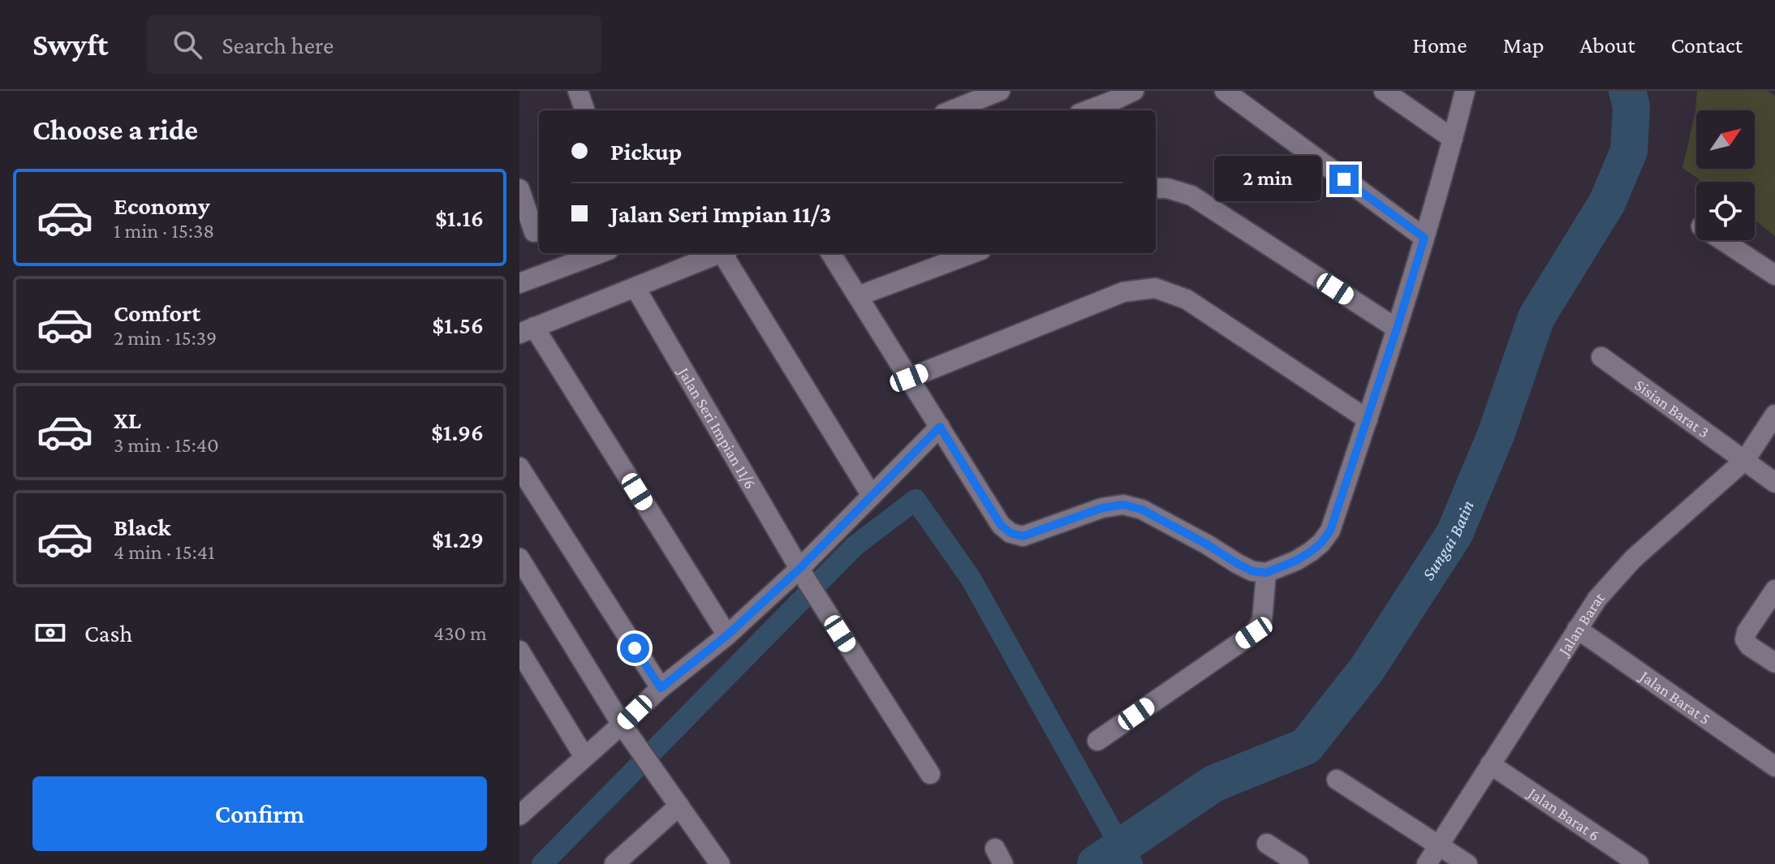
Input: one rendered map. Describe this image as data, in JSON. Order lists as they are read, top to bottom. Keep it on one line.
{"streets":{"street":["Sisian Barat 3","Jalan Seri Impian 11/6","Jalan Barat","Jalan Barat 5","Jalan Barat 6"]},"crossings":[["Sisian Barat 3","Jalan Barat"],["Jalan Barat","Jalan Barat 5"],["Jalan Barat","Jalan Barat 6"]],"water":["Sungai Batin"],"north":"top right","page":{"header":"Swyft","search":"Search here","nav":["Home","Map","About","Contact"],"heading":"Choose a ride","banner":["Pickup","Jalan Seri Impian 11/3"],"bubble":"2 min","list":[{"name":"Economy","note":"1 min · 15:38","value":"$1.16"},{"name":"Comfort","note":"2 min · 15:39","value":"$1.56"},{"name":"XL","note":"3 min · 15:40","value":"$1.96"},{"name":"Black","note":"4 min · 15:41","value":"$1.29"}],"pay":["Cash","430 m"],"buttons":"Confirm"}}
